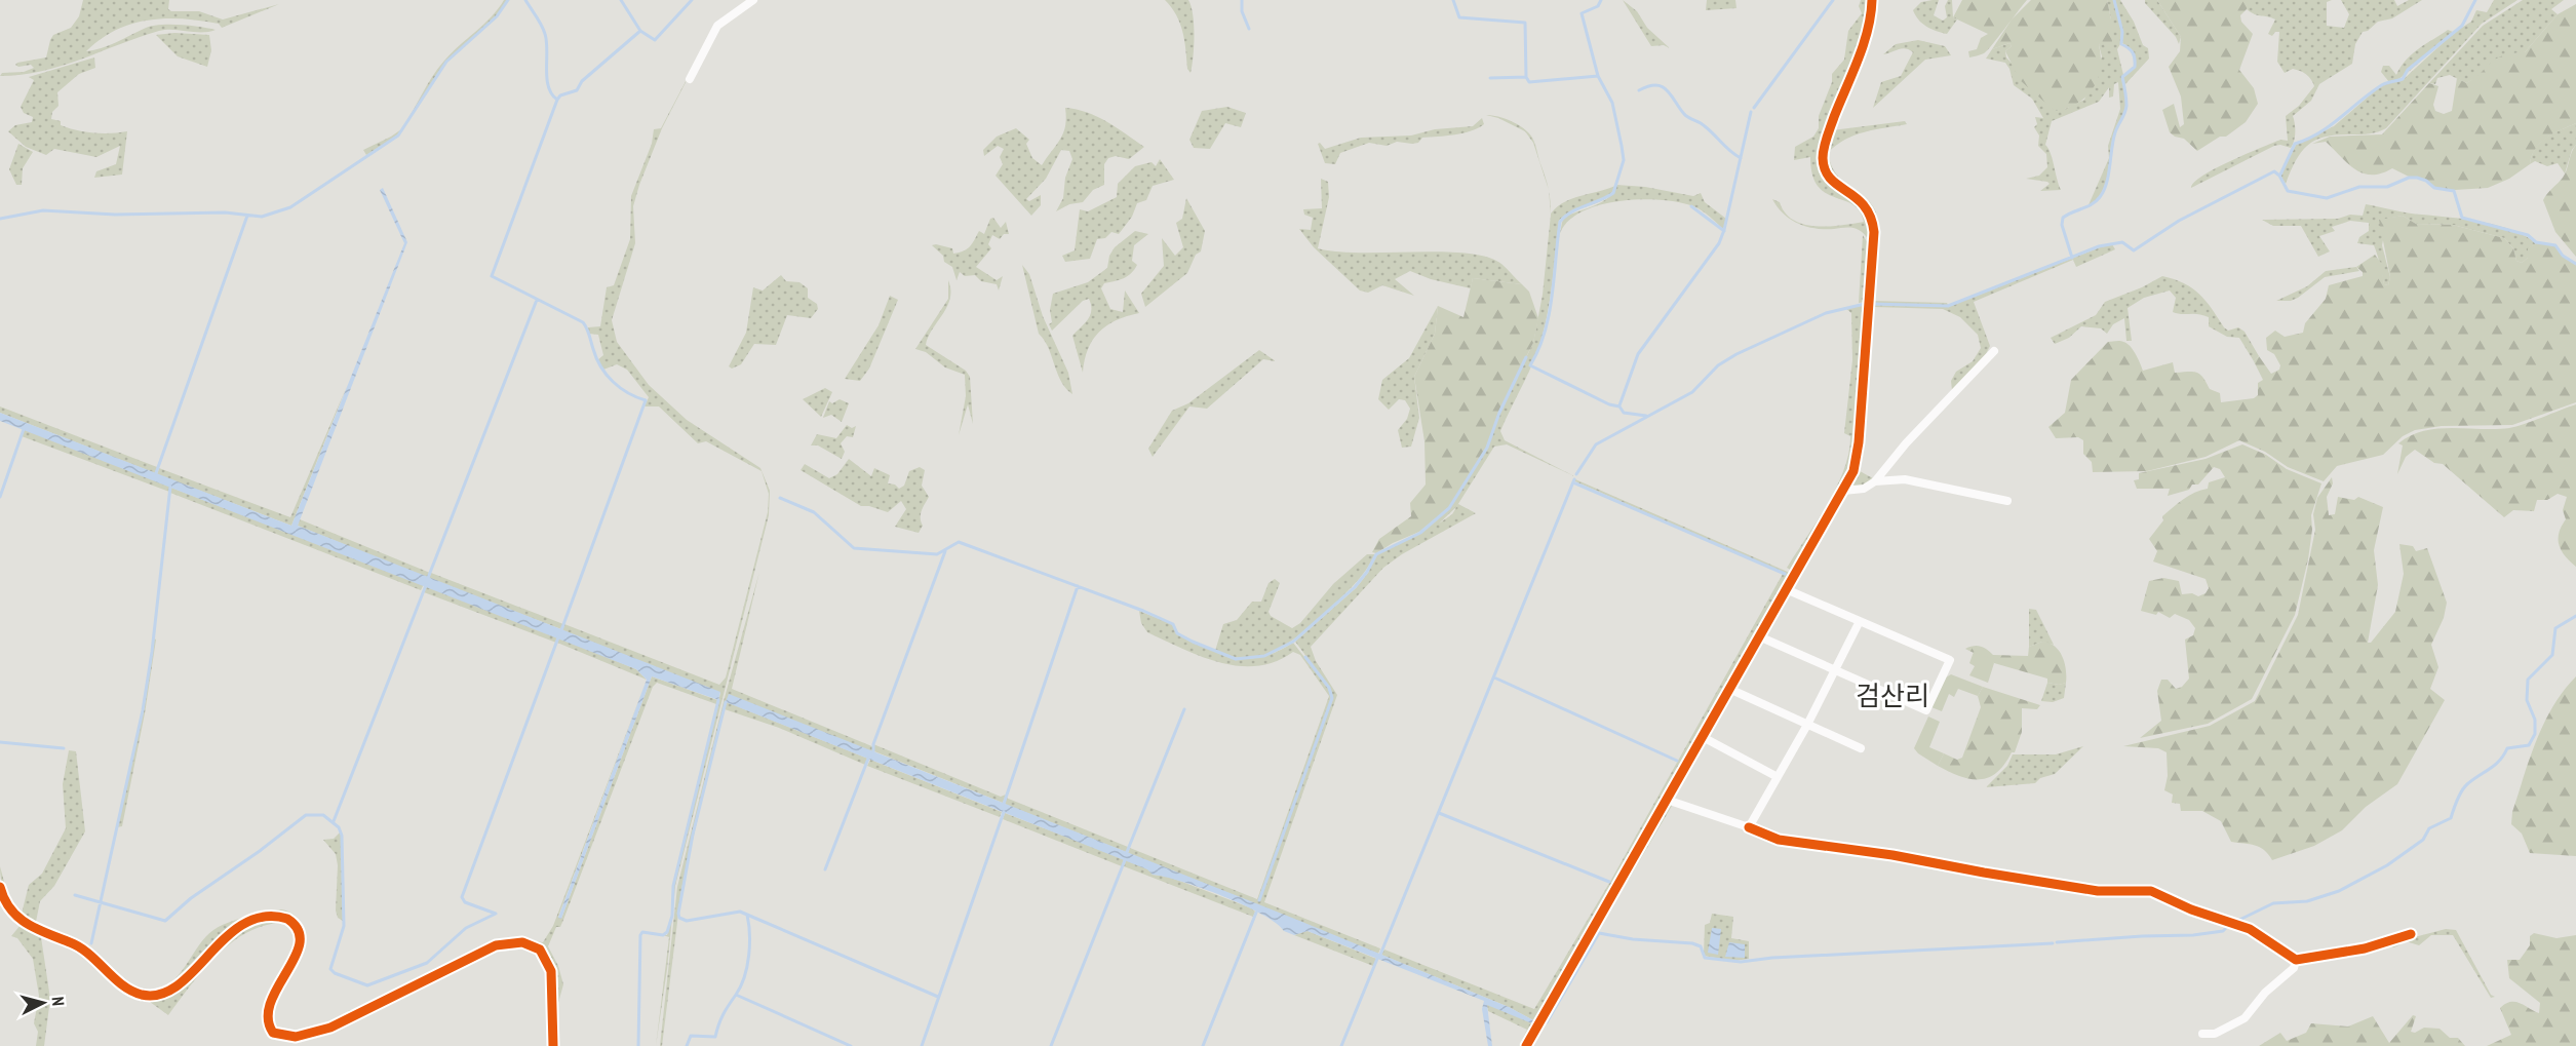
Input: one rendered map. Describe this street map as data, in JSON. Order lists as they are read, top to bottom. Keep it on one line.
{"districts":["검산리"],"north":"right"}
